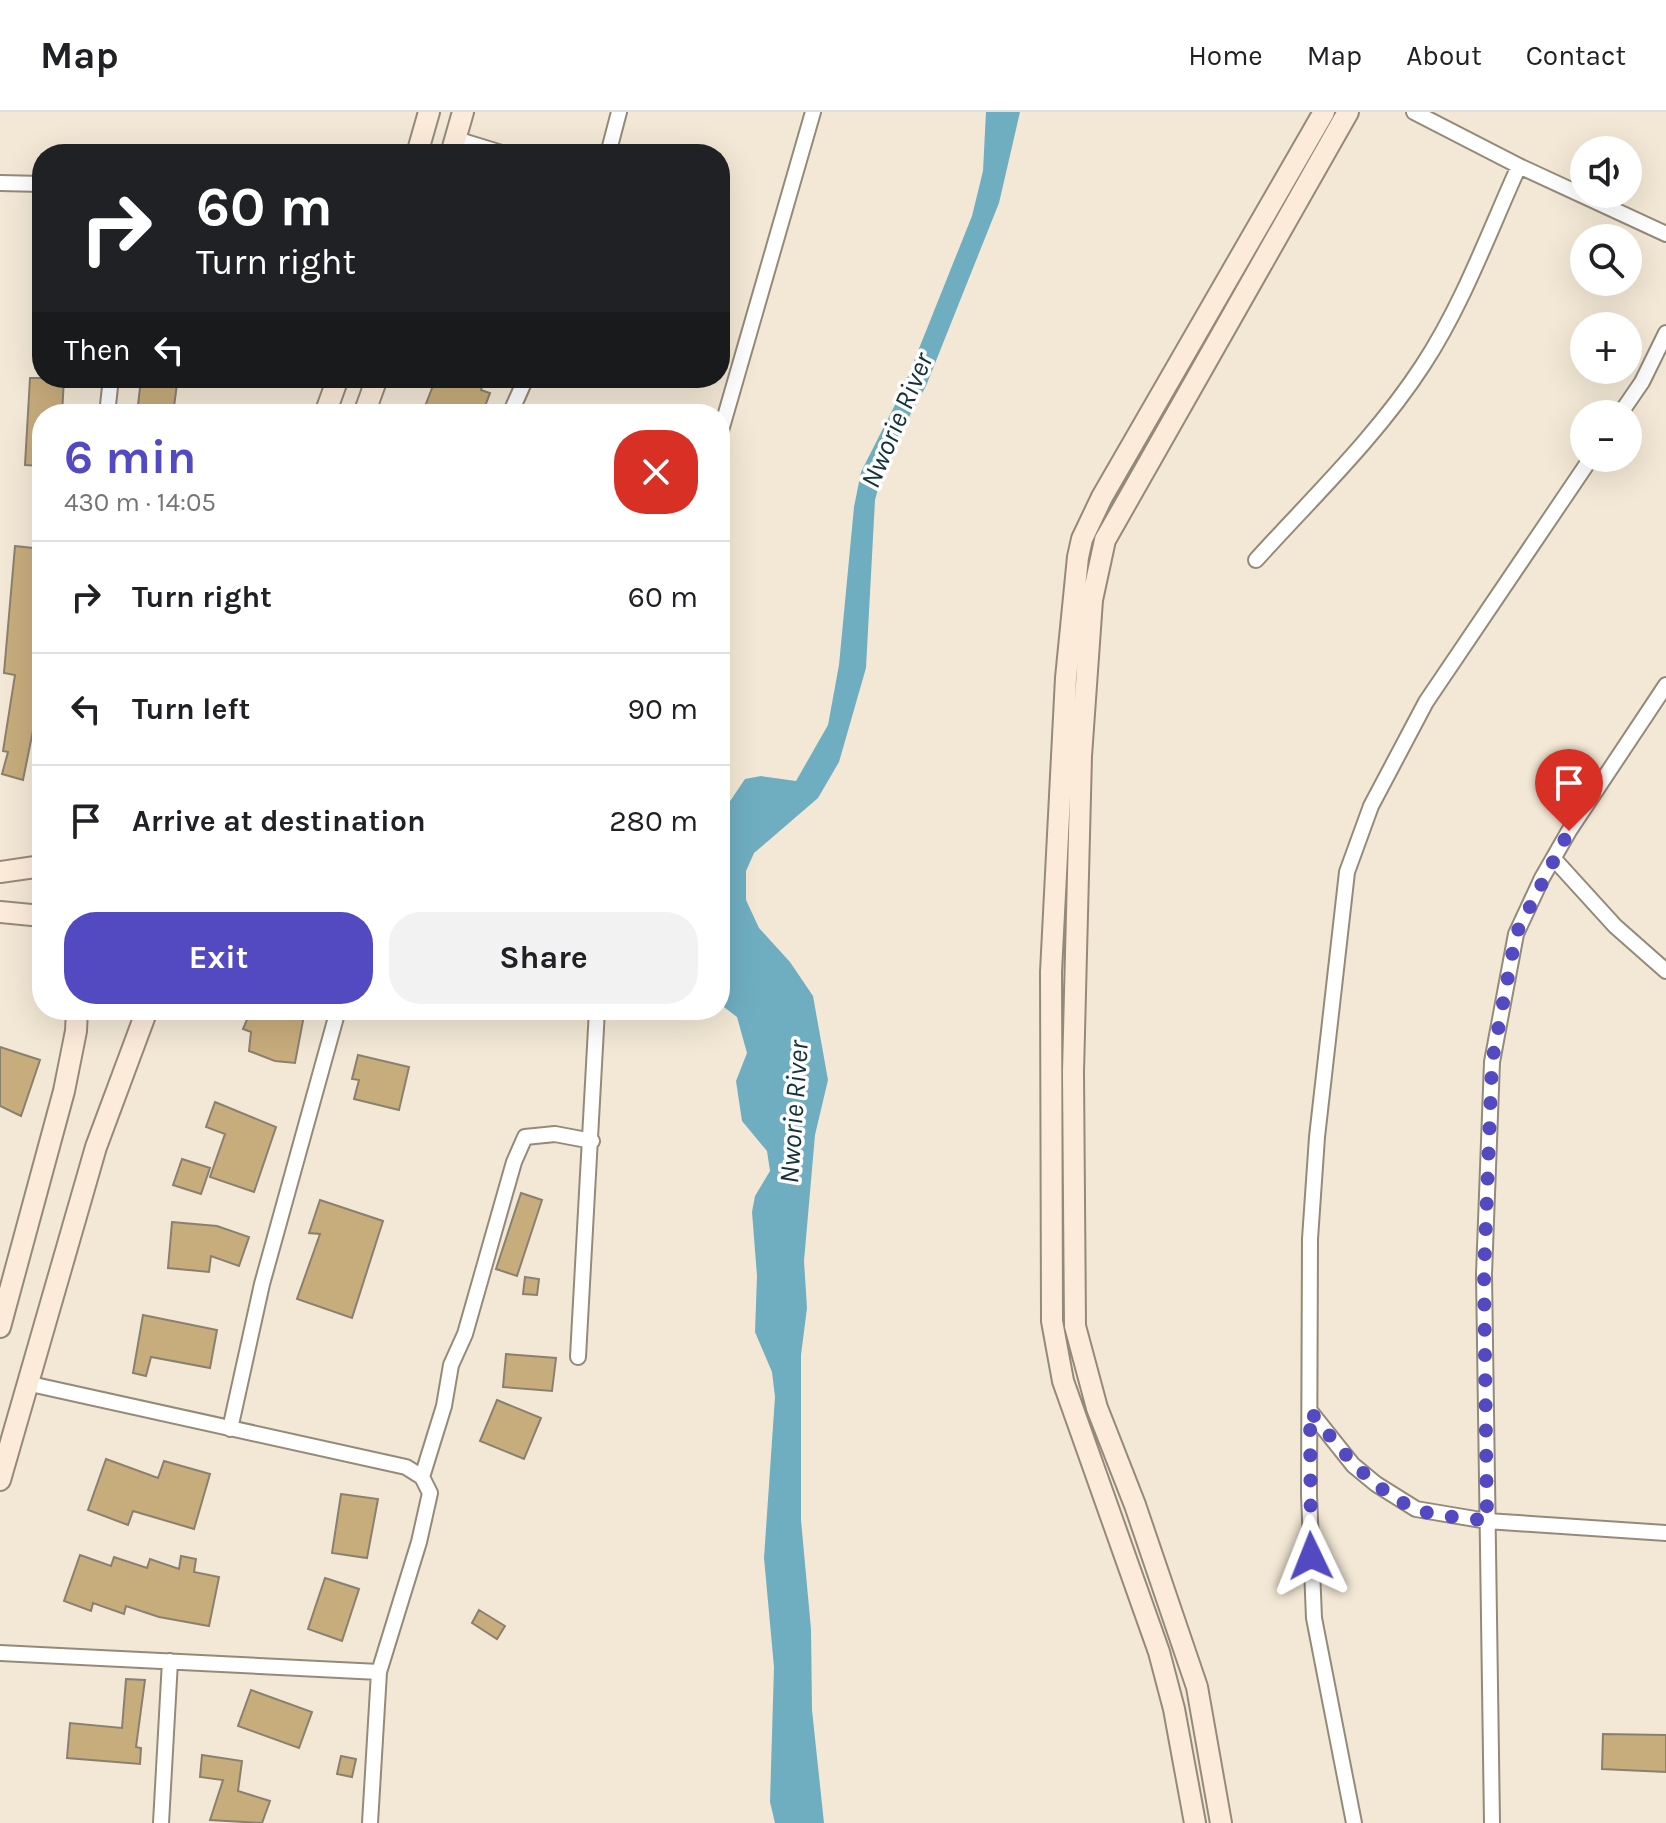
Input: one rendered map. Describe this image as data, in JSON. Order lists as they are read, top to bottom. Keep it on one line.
{"water":["Nworie River"],"page":{"header":"Map","nav":["Home","Map","About","Contact"],"map_buttons":["+","−"],"turn":["60 m","Turn right"],"then":"Then","heading":["6 min","430 m · 14:05"],"list":[{"name":"Turn right","value":"60 m"},{"name":"Turn left","value":"90 m"},{"name":"Arrive at destination","value":"280 m"}],"buttons":["Exit","Share"]}}
